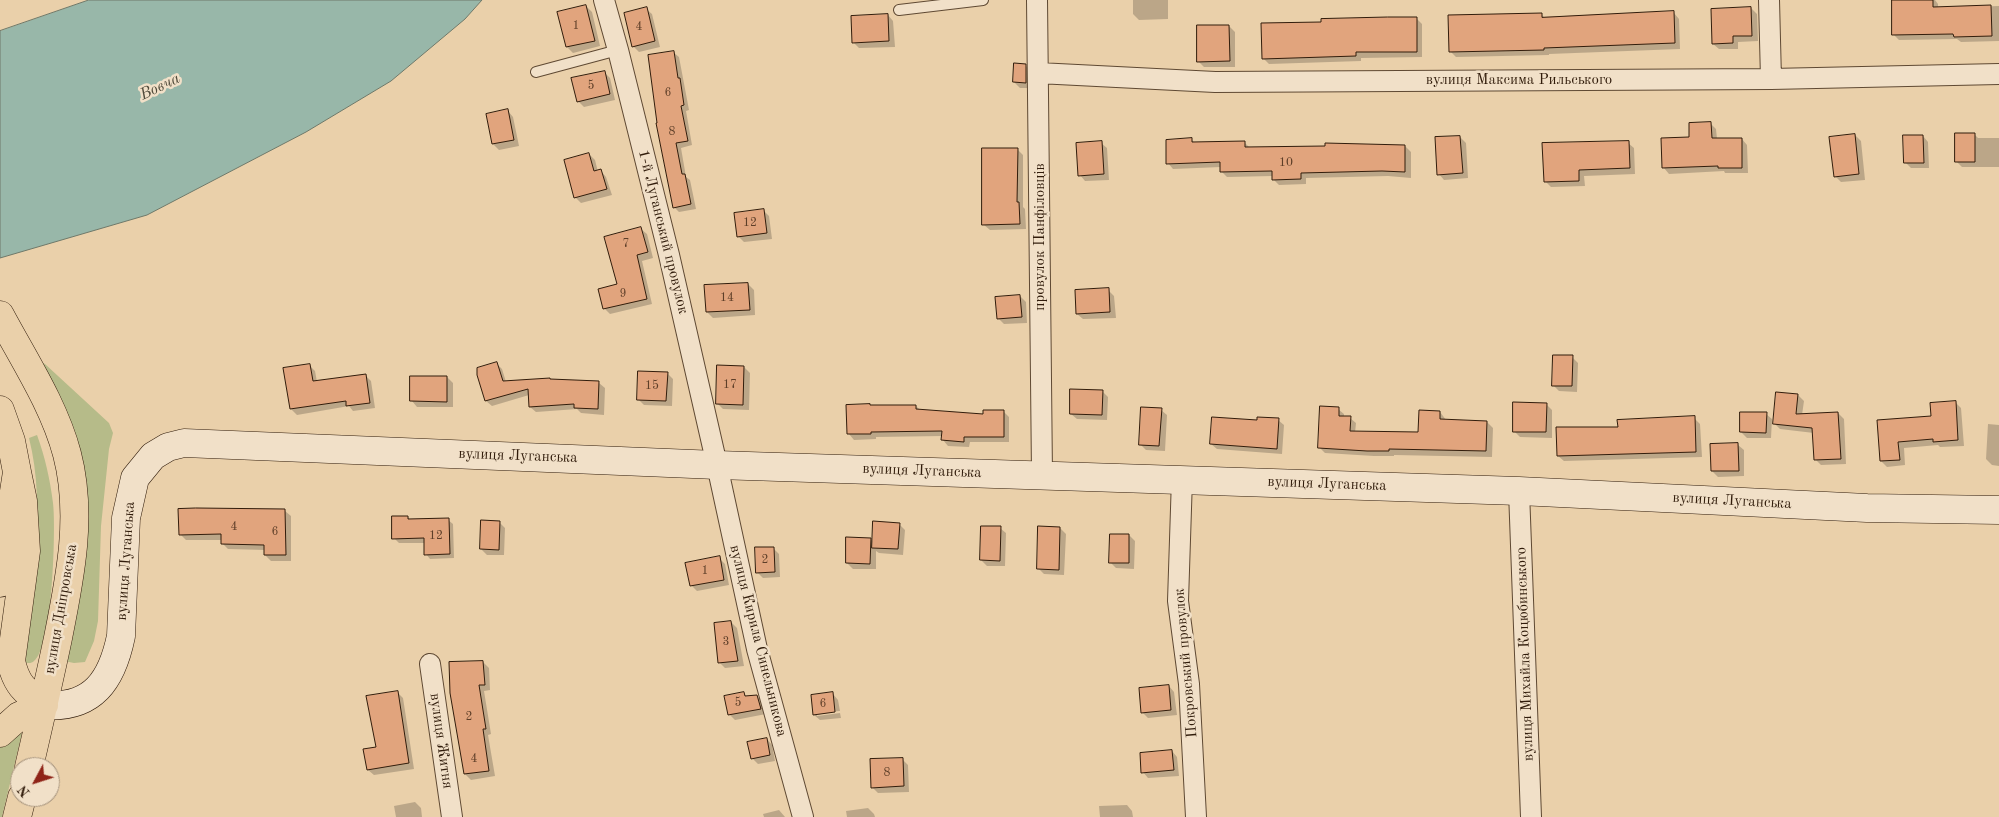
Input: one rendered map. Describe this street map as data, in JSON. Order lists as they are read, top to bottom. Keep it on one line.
{"streets":{"highway":["вулиця Дніпровська"],"main road":["вулиця Луганська"],"street":["вулиця Максима Рильського","1-й Луганський провулок","провулок Панфіловців","вулиця Кирила Синельникова","вулиця Михайла Коцюбинського","Покровський провулок","вулиця Житня"]},"crossings":[["вулиця Максима Рильського","провулок Панфіловців"],["1-й Луганський провулок","вулиця Луганська"],["1-й Луганський провулок","вулиця Кирила Синельникова"],["провулок Панфіловців","вулиця Луганська"],["вулиця Луганська","вулиця Дніпровська"],["вулиця Луганська","вулиця Кирила Синельникова"],["вулиця Луганська","вулиця Михайла Коцюбинського"],["вулиця Луганська","Покровський провулок"]],"water":["Вовча"],"house_numbers":["1","4","5","6","8","10","12","7","9","14","17","15","4","6","12","2","1","3","5","6","2","4","8"],"north":"bottom left"}
